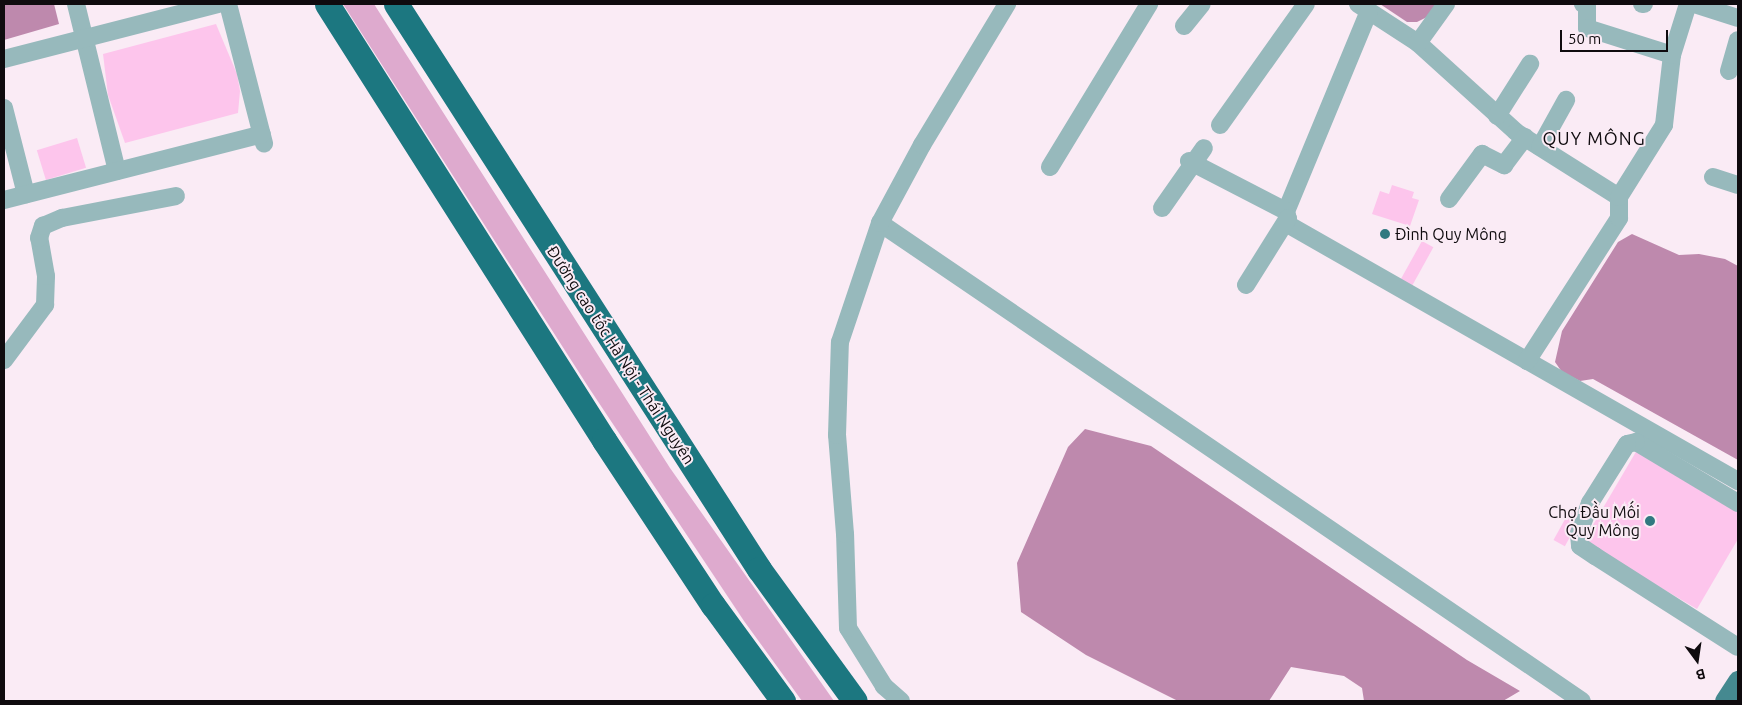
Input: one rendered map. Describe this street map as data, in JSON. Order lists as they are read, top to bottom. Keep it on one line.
{"streets":{"highway":["Đường cao tốc Hà Nội - Thái Nguyên"]},"districts":["QUY MÔNG"],"places":["Đình Quy Mông","Chợ Đầu Mối Quy Mông"],"scale_bar":"50 m","north":"bottom"}
